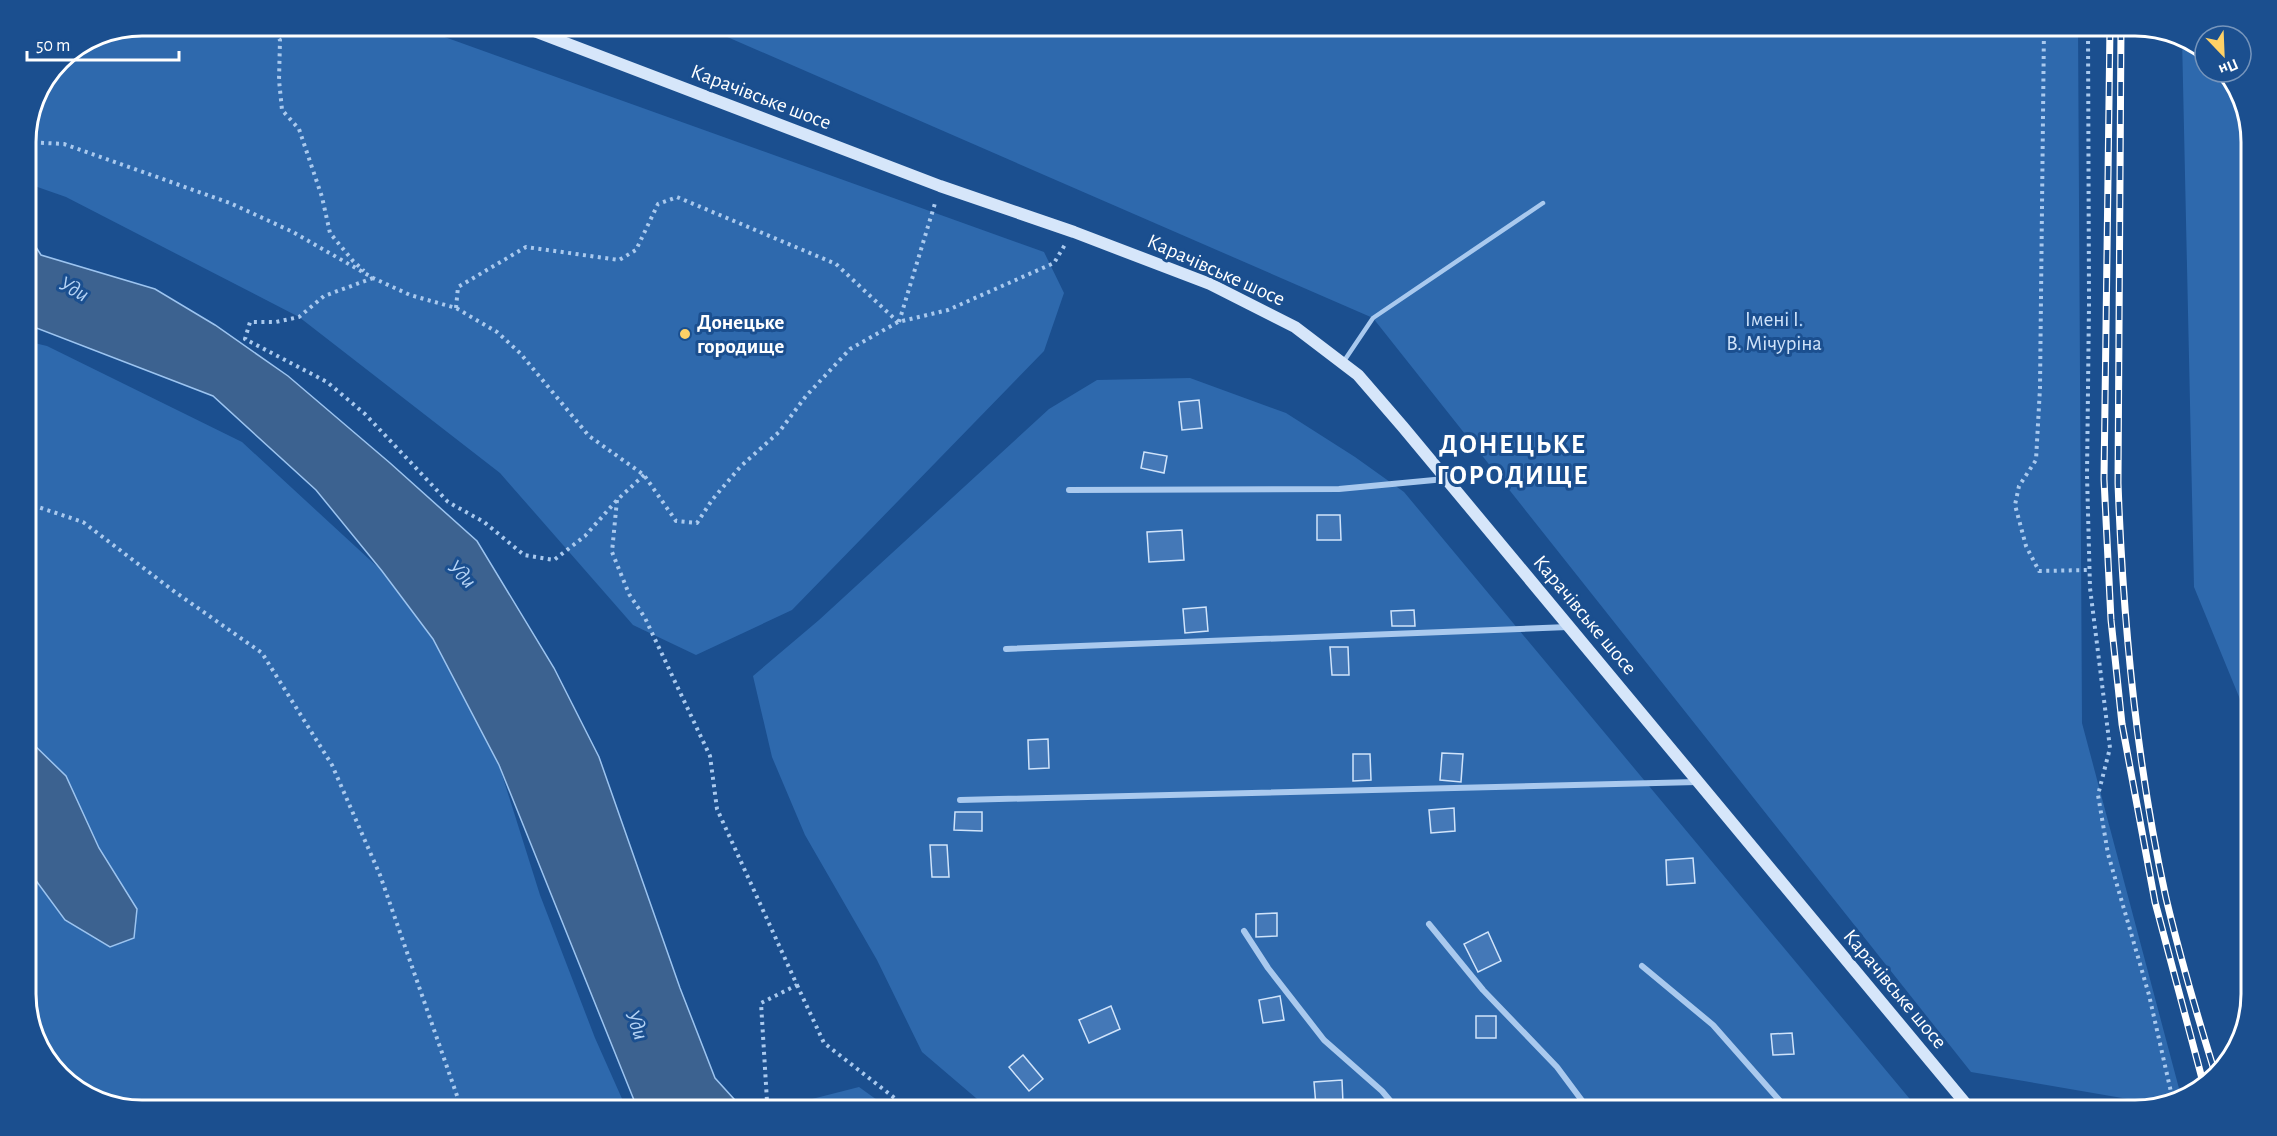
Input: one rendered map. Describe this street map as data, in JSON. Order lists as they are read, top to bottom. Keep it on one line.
{"streets":{"main road":["Карачівське шосе"]},"districts":["ДОНЕЦЬКЕ ГОРОДИЩЕ"],"water":["Уди"],"parks":["Імені І. В. Мічуріна"],"places":["Донецьке городище"],"scale_bar":"50 m","north":"bottom right"}
